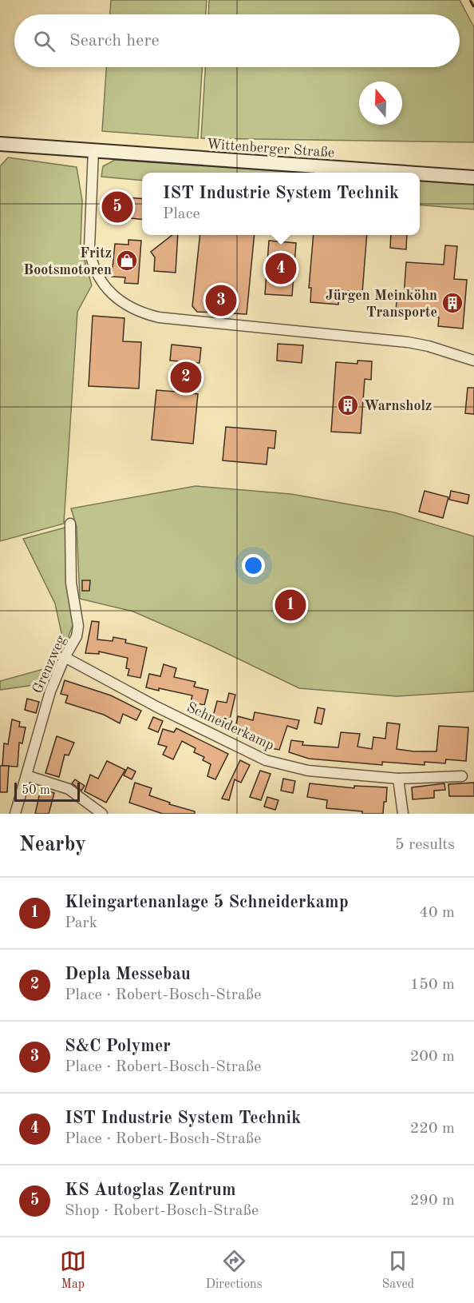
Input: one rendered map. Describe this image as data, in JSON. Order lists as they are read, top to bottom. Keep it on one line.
{"streets":{"main road":["Wittenberger Straße"],"street":["Grenzweg","Schneiderkamp"]},"crossings":[["Grenzweg","Schneiderkamp"]],"places":{"shop":["Fritz Bootsmotoren"],"building":["Jürgen Meinköhn Transporte","Warnsholz"]},"scale_bar":"50 m","north":"top","page":{"search":"Search here","popup":["IST Industrie System Technik","Place"],"pins":["5","4","3","2","1"],"scale":"50 m","heading":["Nearby","5 results"],"list":[{"mark":"1","name":"Kleingartenanlage 5 Schneiderkamp","note":"Park","value":"40 m"},{"mark":"2","name":"Depla Messebau","note":"Place · Robert-Bosch-Straße","value":"150 m"},{"mark":"3","name":"S&C Polymer","note":"Place · Robert-Bosch-Straße","value":"200 m"},{"mark":"4","name":"IST Industrie System Technik","note":"Place · Robert-Bosch-Straße","value":"220 m"},{"mark":"5","name":"KS Autoglas Zentrum","note":"Shop · Robert-Bosch-Straße","value":"290 m"}],"nav":["Map","Directions","Saved"]}}
